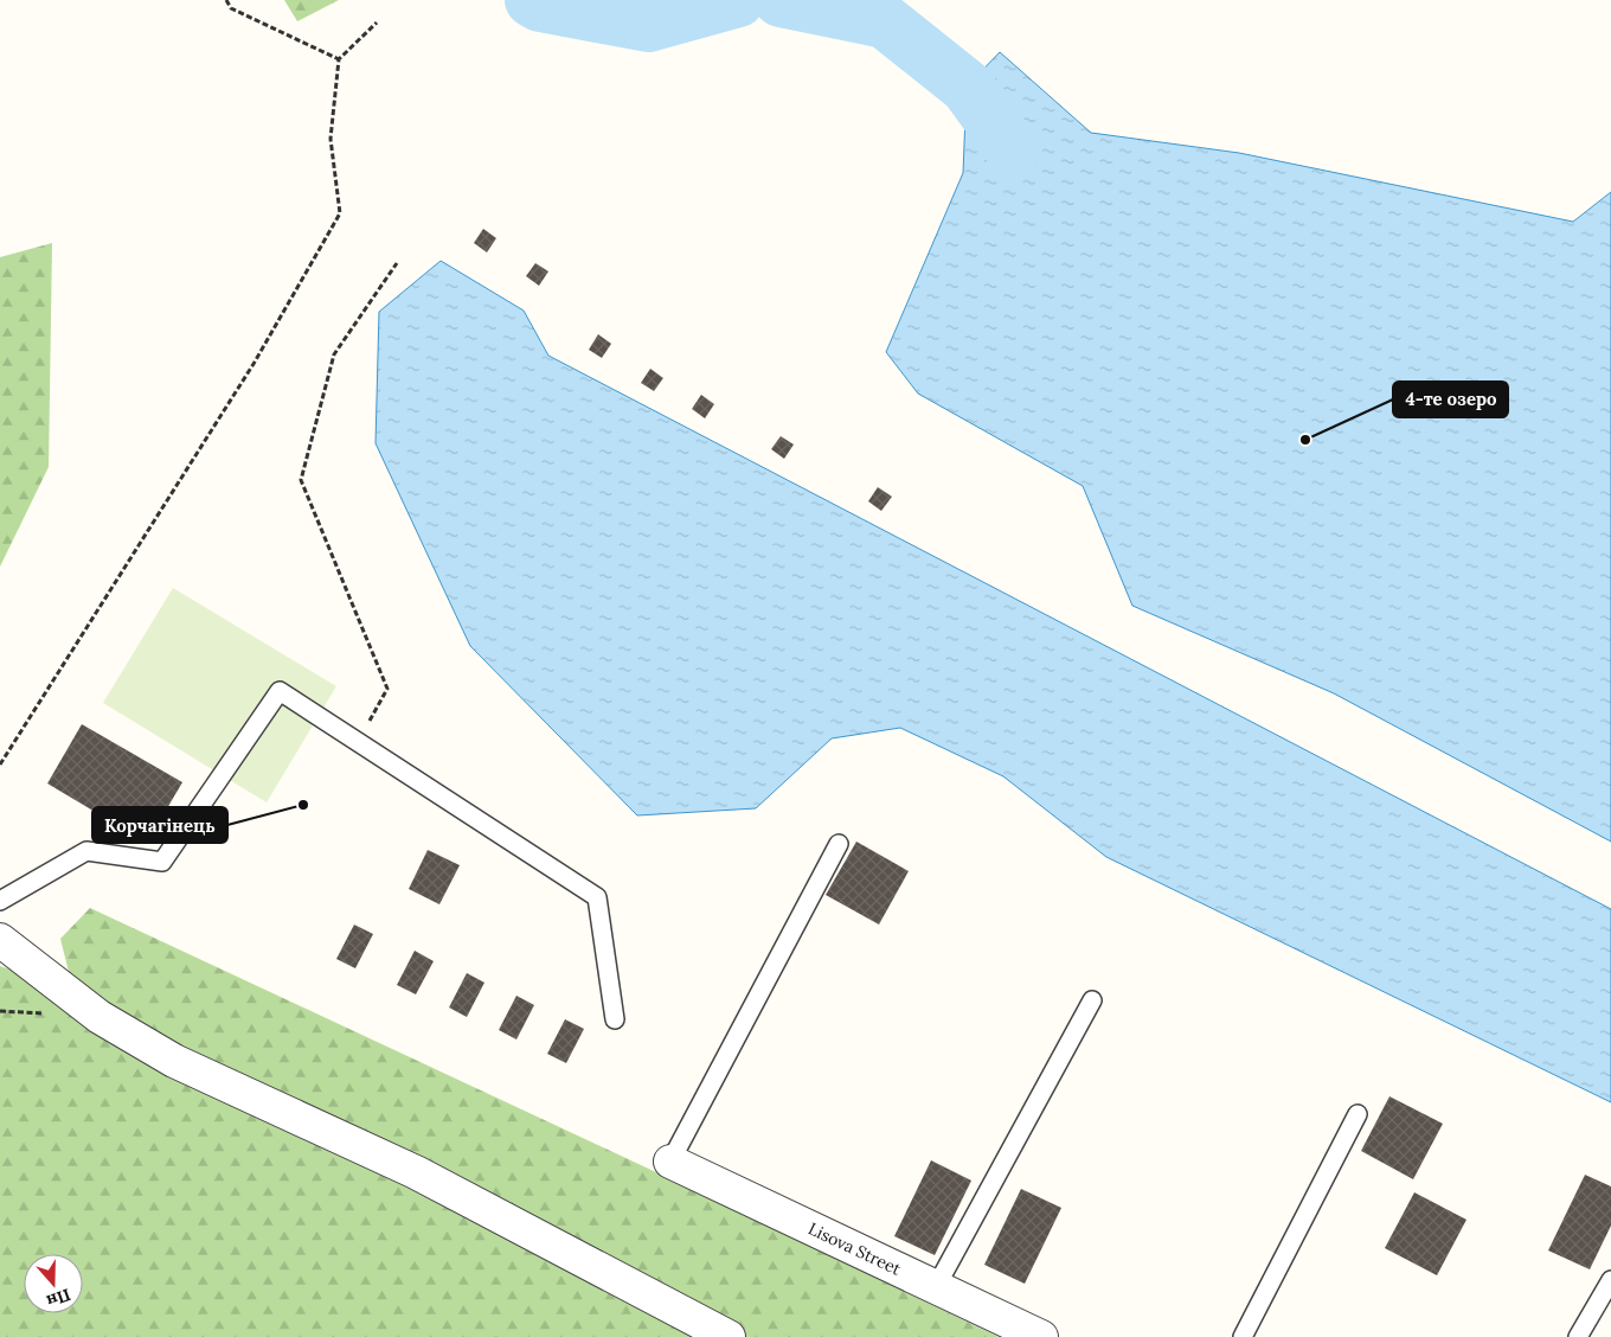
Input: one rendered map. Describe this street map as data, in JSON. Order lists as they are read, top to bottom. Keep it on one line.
{"streets":{"street":["Lisova Street"]},"places":["4-те озеро","Корчагінець"],"north":"bottom"}
